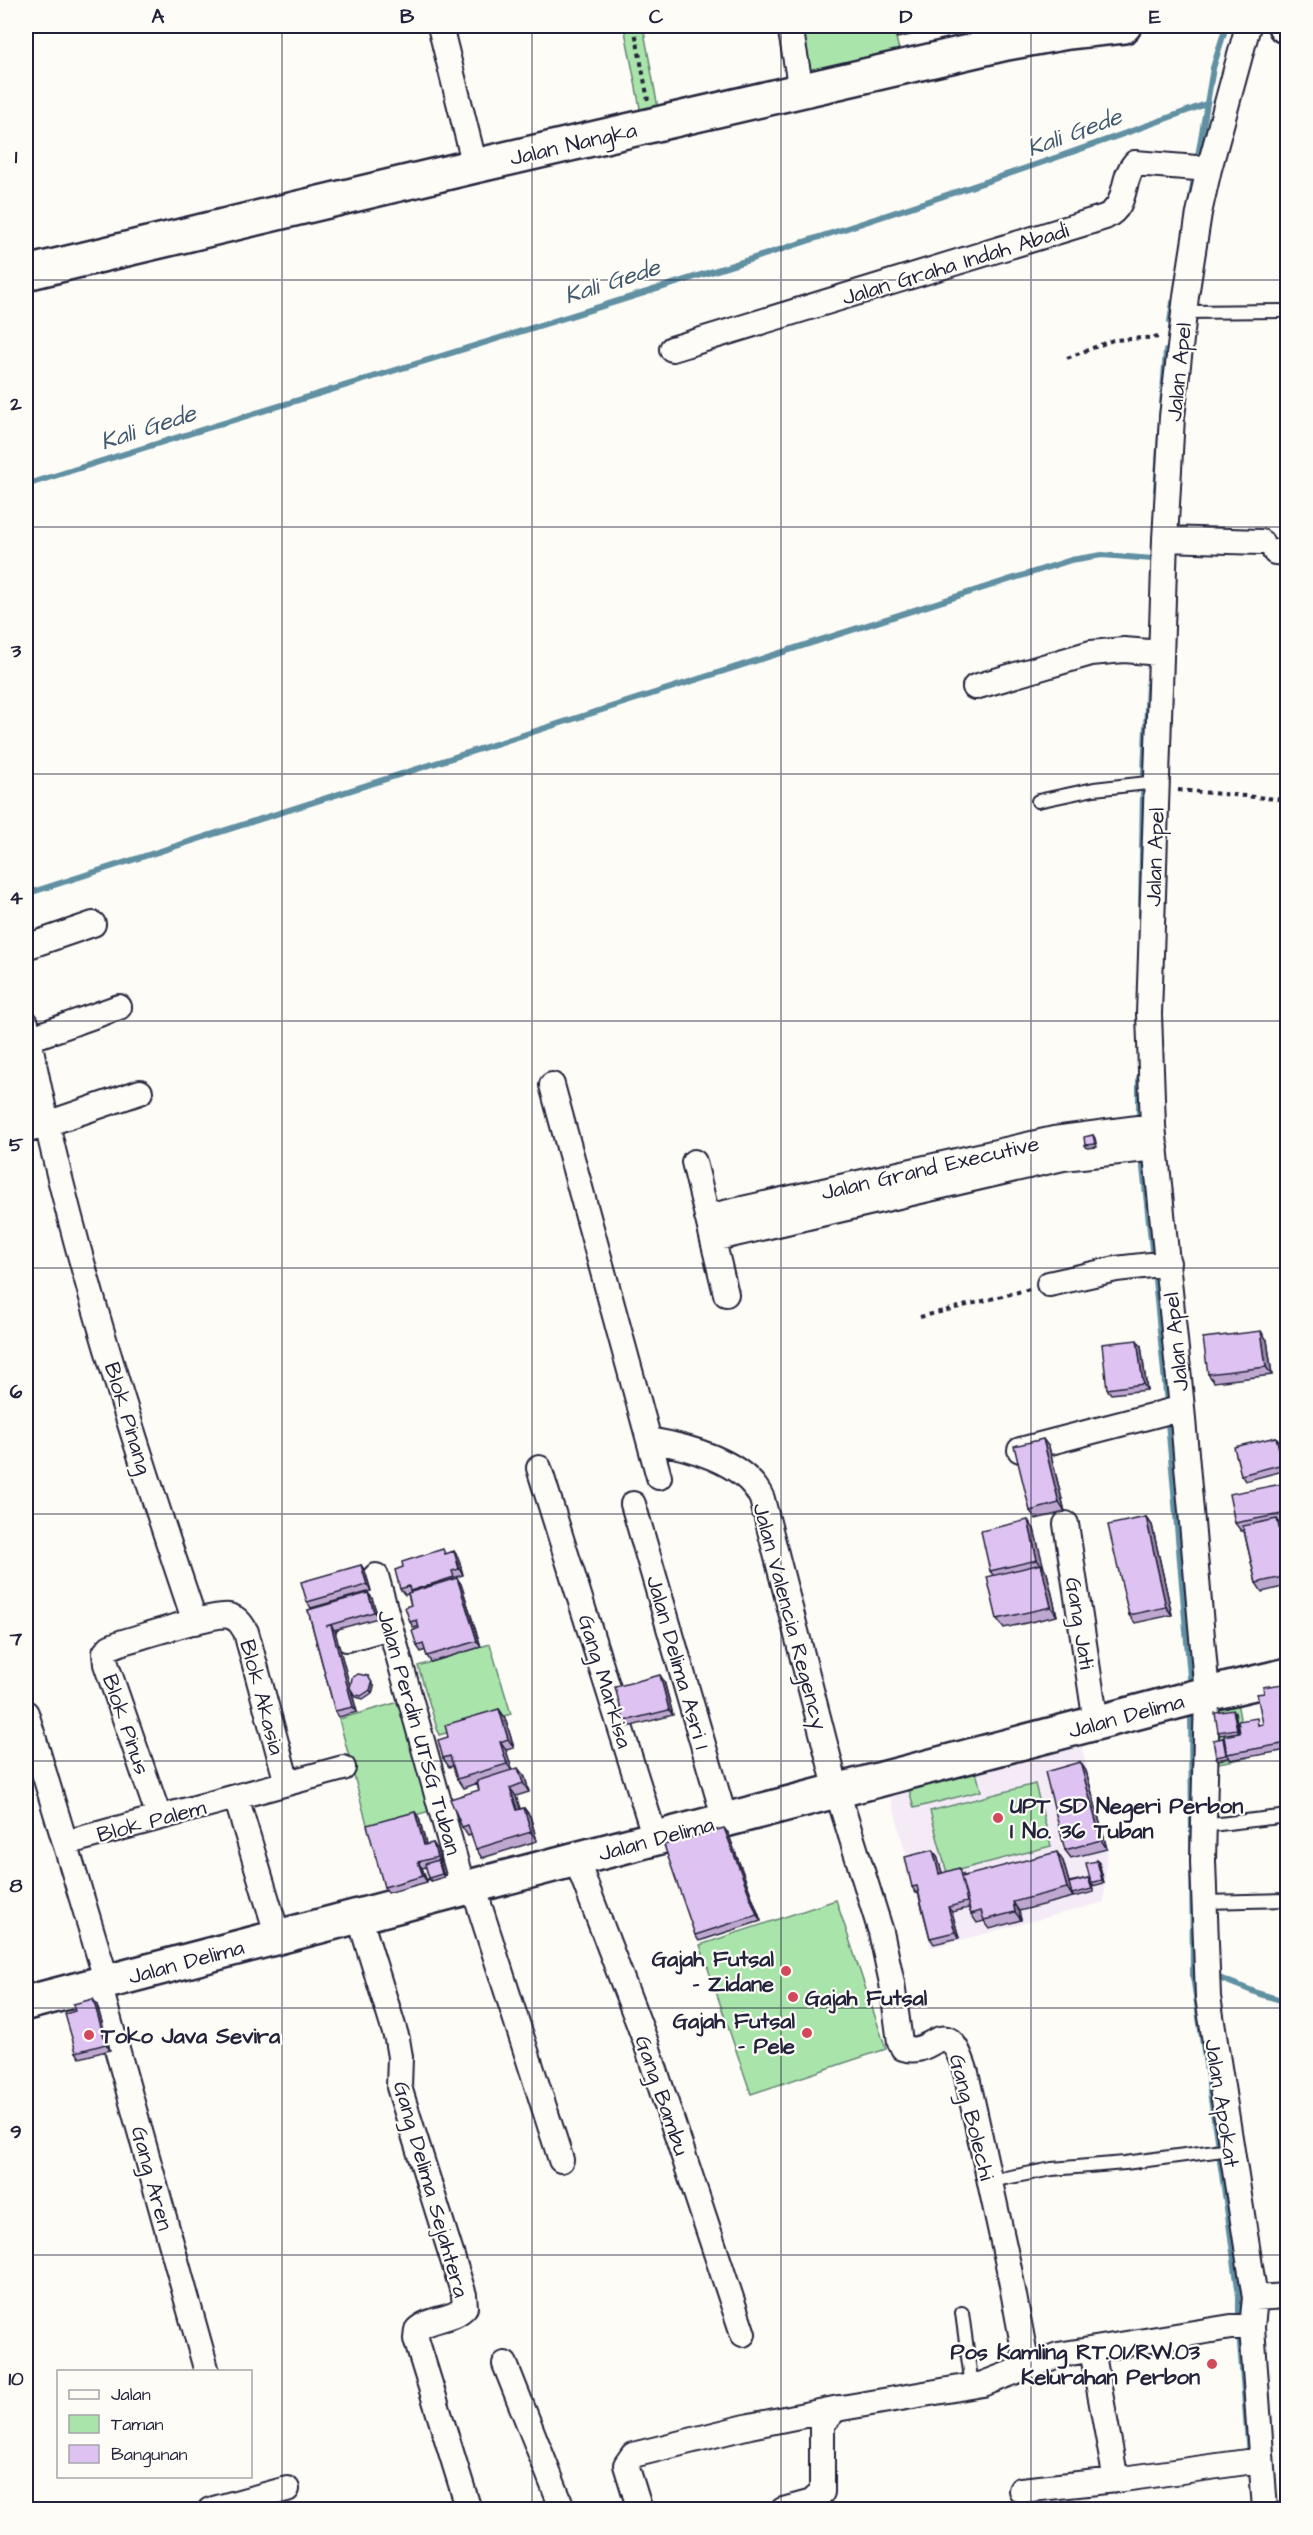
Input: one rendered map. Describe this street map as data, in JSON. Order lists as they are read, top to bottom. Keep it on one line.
{"streets":{"street":["Jalan Nangka","Jalan Graha Indah Abadi","Jalan Apel","Jalan Grand Executive","Blok Pinang","Jalan Valencia Regency","Gang Jati","Jalan Delima Asri 1","Gang Markisa","Blok Akasia","Jalan Delima","Blok Pinus","Jalan Perdin UTSG Tuban","Blok Palem","Gang Bambu","Jalan Apokat","Gang Bolechi","Gang Aren","Gang Delima Sejahtera"]},"crossings":[["Jalan Graha Indah Abadi","Jalan Apel"],["Jalan Apel","Jalan Grand Executive"],["Jalan Apel","Jalan Delima"],["Jalan Apel","Jalan Apokat"],["Blok Pinang","Blok Akasia"],["Blok Pinang","Blok Pinus"],["Jalan Valencia Regency","Jalan Delima"],["Jalan Valencia Regency","Gang Bolechi"],["Gang Jati","Jalan Delima"],["Jalan Delima Asri 1","Jalan Delima"],["Gang Markisa","Jalan Delima"],["Blok Akasia","Blok Pinus"],["Blok Akasia","Blok Palem"],["Jalan Delima","Jalan Perdin UTSG Tuban"],["Jalan Delima","Gang Bambu"],["Jalan Delima","Jalan Apokat"],["Jalan Delima","Gang Bolechi"],["Jalan Delima","Gang Aren"],["Jalan Delima","Gang Delima Sejahtera"],["Blok Pinus","Blok Palem"],["Blok Palem","Gang Aren"]],"water":["Kali Gede"],"places":["UPT SD Negeri Perbon I No. 36 Tuban","Gajah Futsal - Zidane","Gajah Futsal","Gajah Futsal - Pele","Toko Java Sevira","Pos Kamling RT.01/RW.03 Kelurahan Perbon"],"legend":["Jalan","Taman","Bangunan"],"grid":{"columns":["A","B","C","D","E"],"rows":["1","2","3","4","5","6","7","8","9","10"]}}
